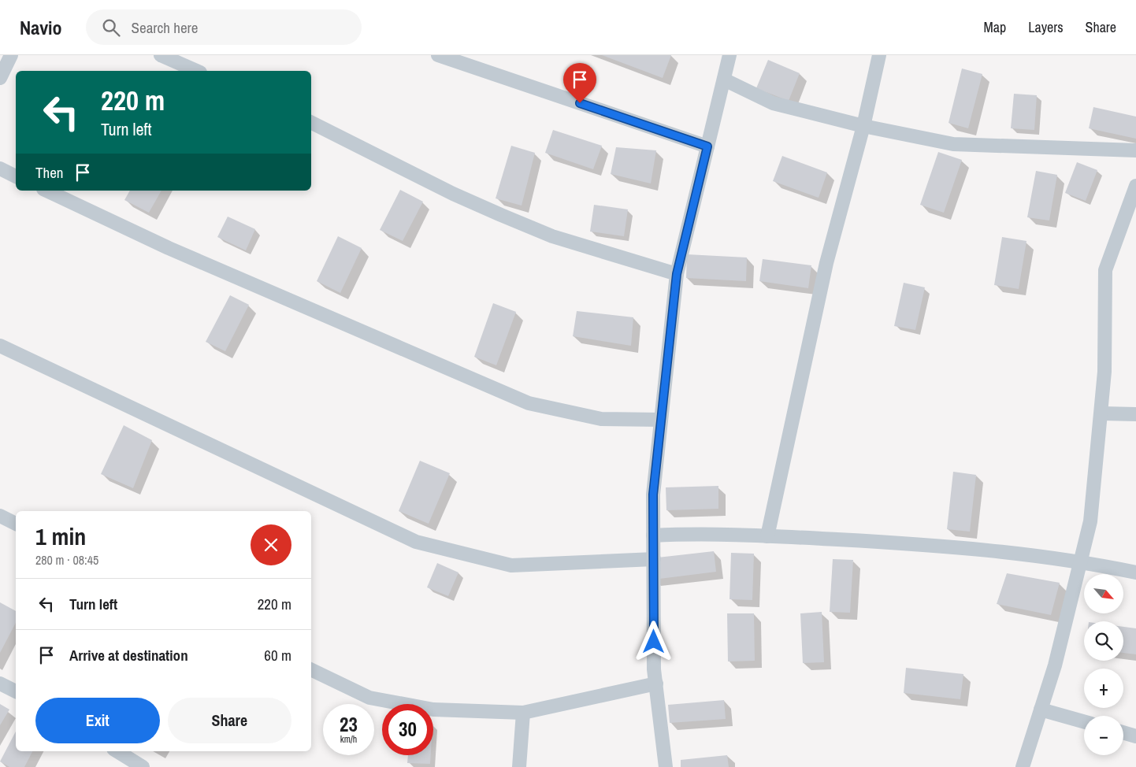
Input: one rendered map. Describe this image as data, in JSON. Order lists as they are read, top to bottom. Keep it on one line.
{"north":"bottom right","page":{"header":"Navio","search":"Search here","nav":["Map","Layers","Share"],"turn":["220 m","Turn left"],"then":"Then","heading":["1 min","280 m · 08:45"],"map_buttons":["+","−"],"list":[{"name":"Turn left","value":"220 m"},{"name":"Arrive at destination","value":"60 m"}],"buttons":["Exit","Share"],"speed":"23 km/h","limit":"30"}}
